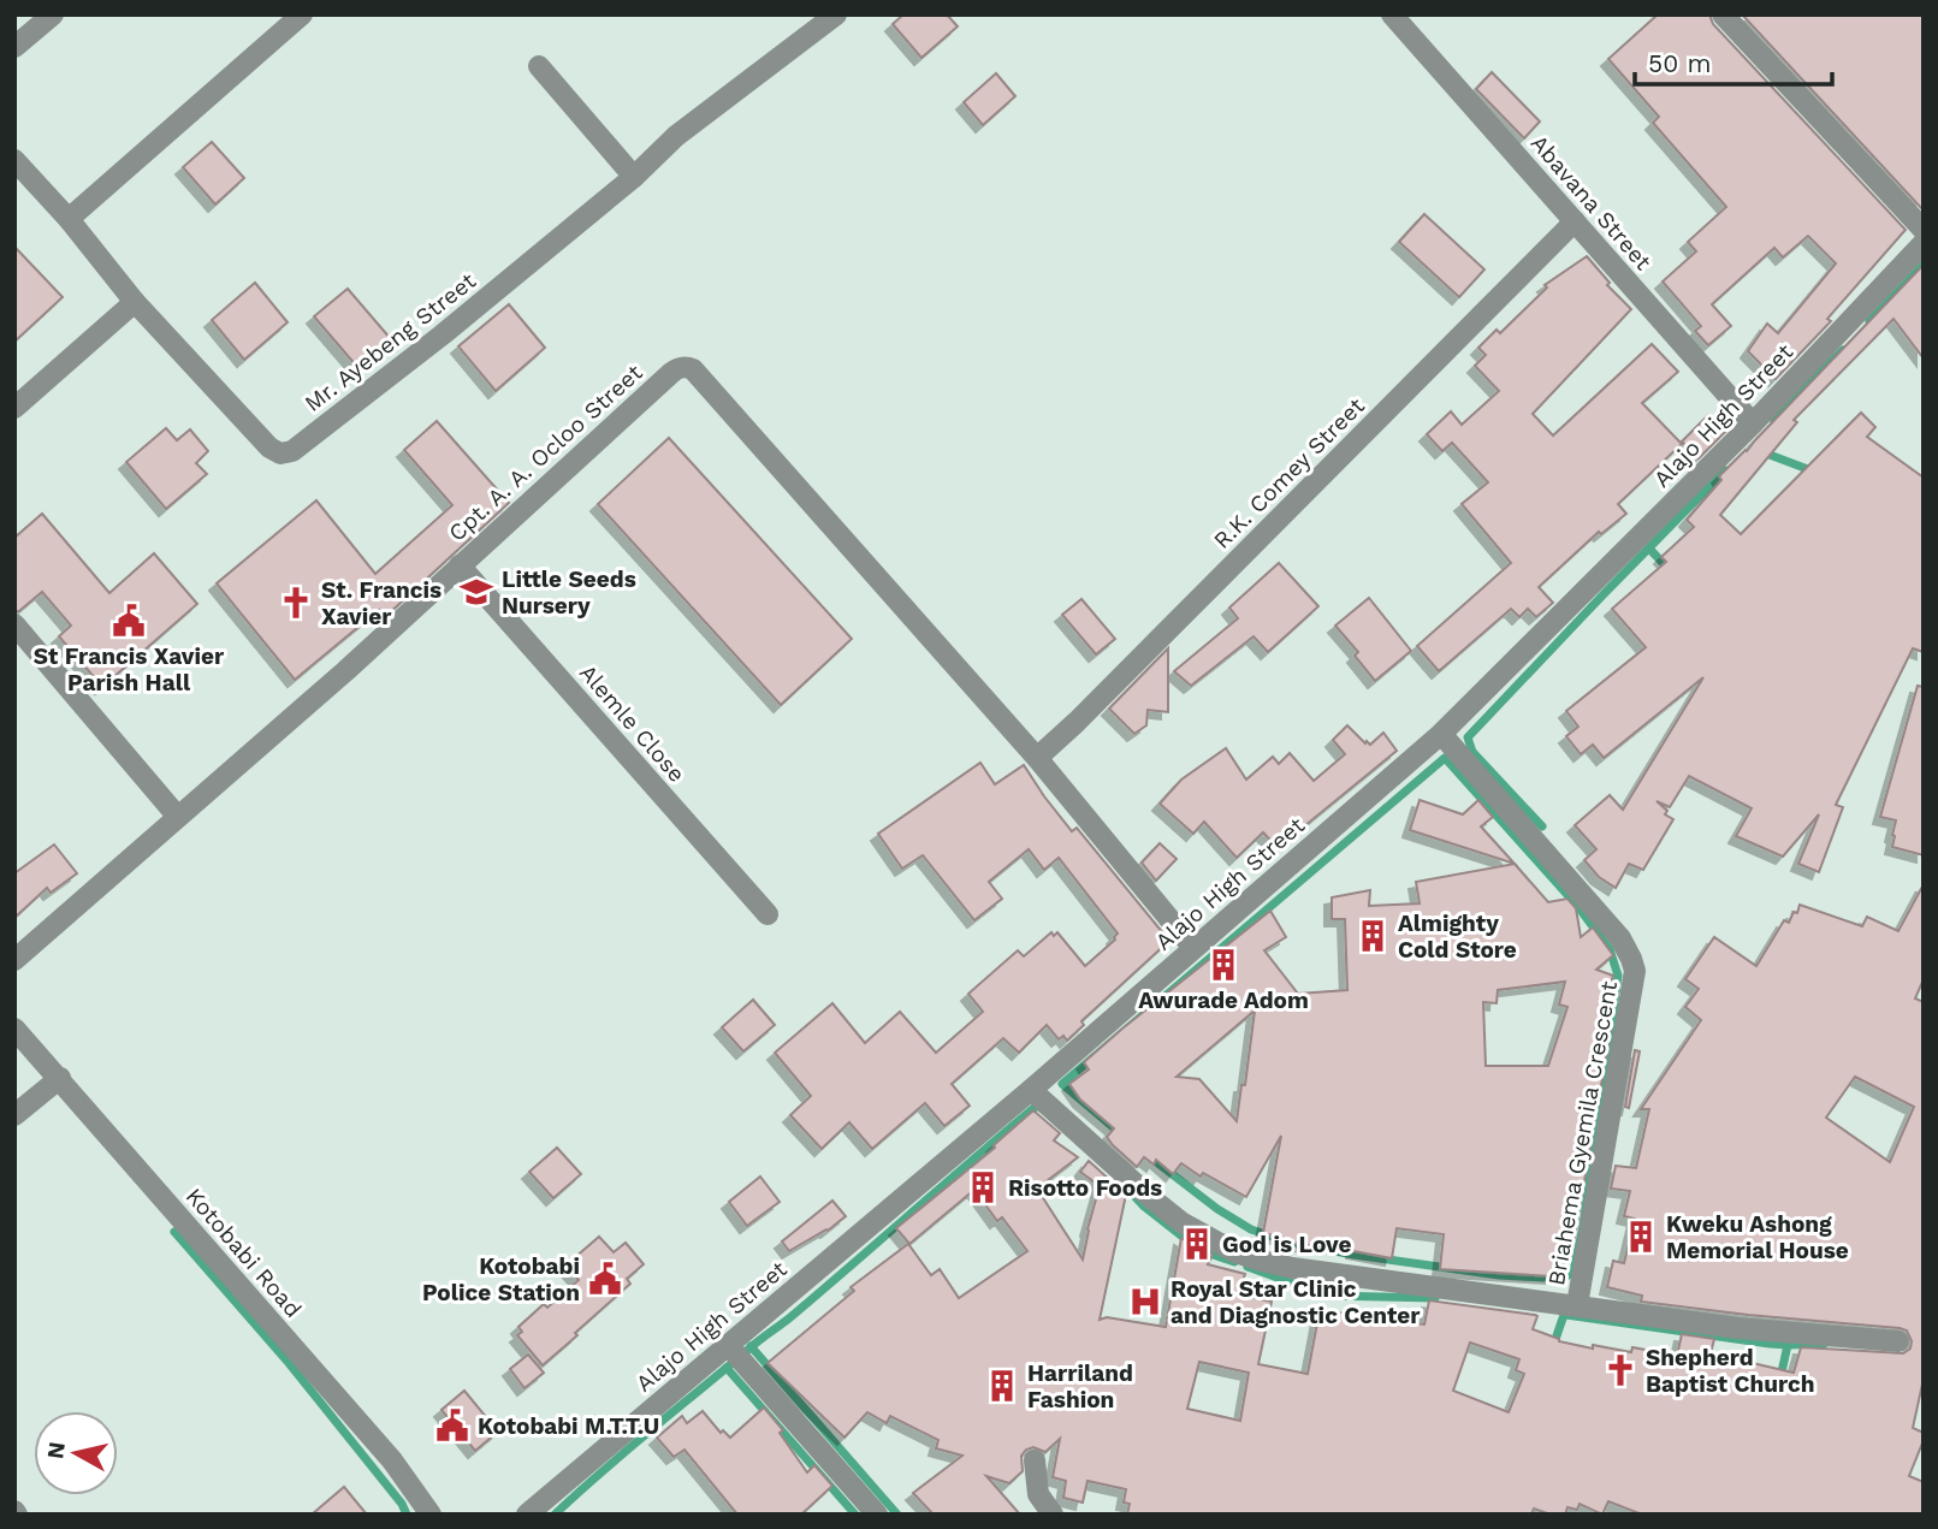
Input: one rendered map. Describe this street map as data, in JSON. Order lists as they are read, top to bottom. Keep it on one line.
{"streets":{"street":["Abavana Street","Mr. Ayebeng Street","Alajo High Street","Cpt. A. A. Ocloo Street","R.K. Comey Street","Alemle Close","Briahema Gyemila Crescent","Kotobabi Road"]},"crossings":[["Abavana Street","Alajo High Street"],["Abavana Street","R.K. Comey Street"],["Alajo High Street","Cpt. A. A. Ocloo Street"],["Alajo High Street","Briahema Gyemila Crescent"],["Cpt. A. A. Ocloo Street","R.K. Comey Street"],["Cpt. A. A. Ocloo Street","Alemle Close"]],"places":{"school or university":["Little Seeds Nursery"],"church":["St. Francis Xavier","Shepherd Baptist Church"],"public building":["St Francis Xavier Parish Hall","Kotobabi Police Station","Kotobabi M.T.T.U"],"building":["Almighty Cold Store","Awurade Adom","Risotto Foods","Kweku Ashong Memorial House","God is Love","Harriland Fashion"],"hospital":["Royal Star Clinic and Diagnostic Center"]},"scale_bar":"50 m","north":"left"}
